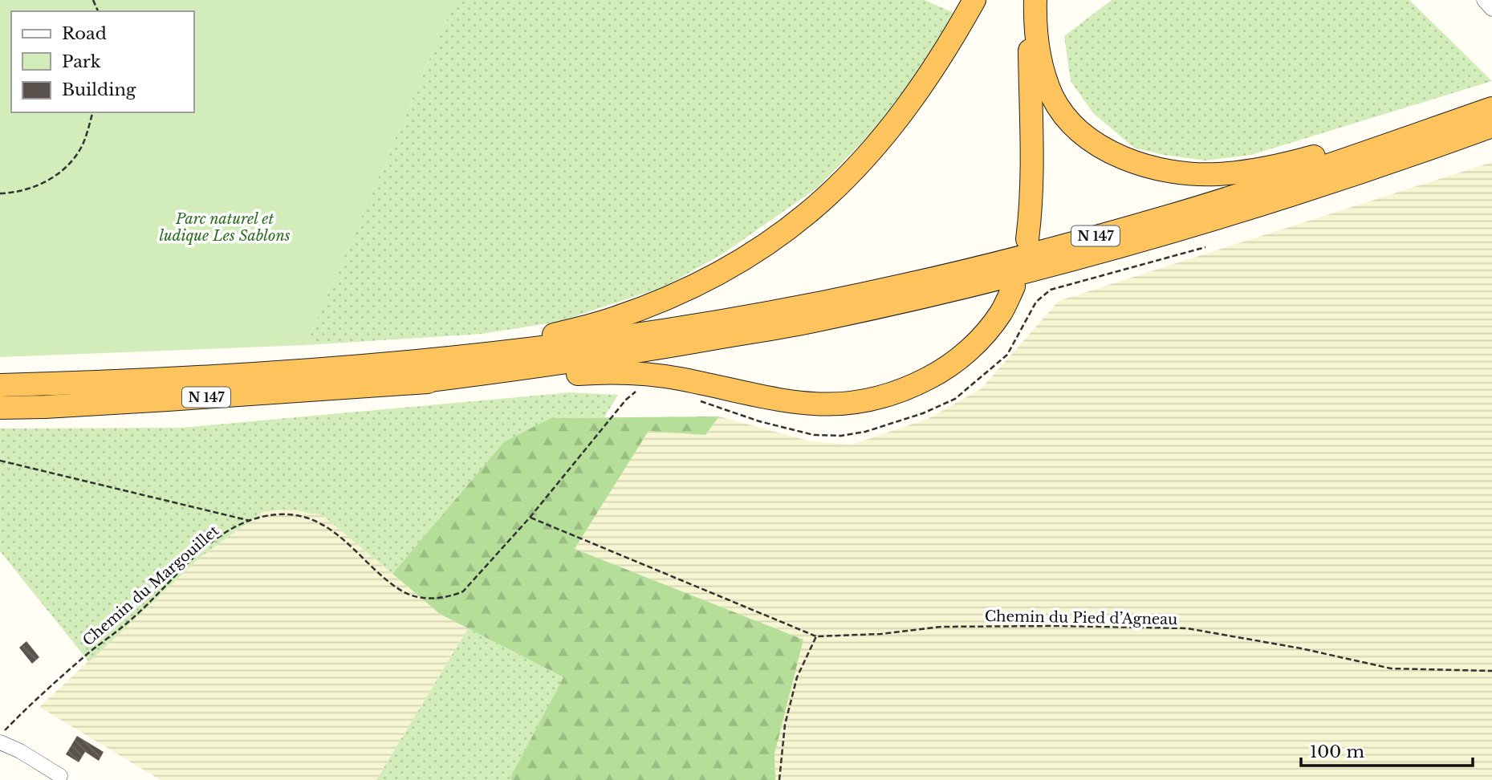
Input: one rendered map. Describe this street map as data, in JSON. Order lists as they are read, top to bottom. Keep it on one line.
{"streets":{"highway":["N 147"],"path":["Chemin du Margouillet","Chemin du Pied d’Agneau"]},"parks":["Parc naturel et ludique Les Sablons"],"legend":["Road","Park","Building"],"scale_bar":"100 m"}
